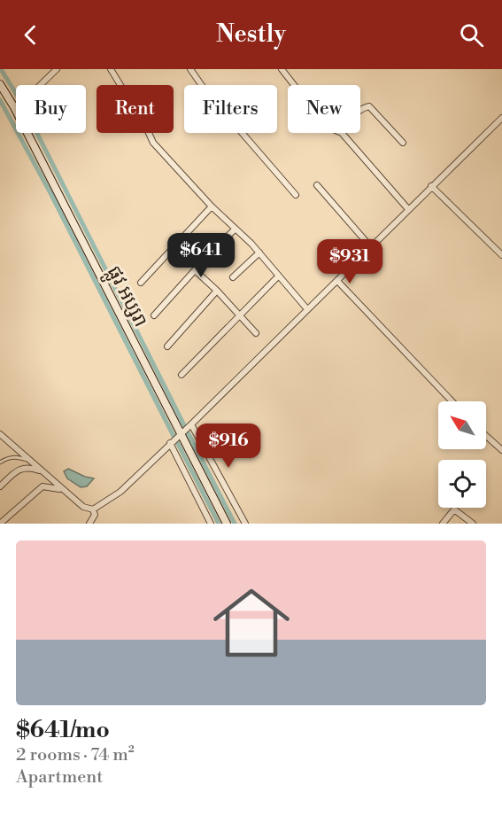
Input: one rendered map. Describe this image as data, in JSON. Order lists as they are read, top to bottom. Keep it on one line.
{"streets":{"street":["ផ្លូវ អប្សរា"]},"north":"top left","page":{"header":"Nestly","chip":["Buy","Rent","Filters","New"],"price":["$641","$931","$916"],"list":[{"name":"$641/mo","note":"2 rooms · 74 m² · Apartment"}]}}
